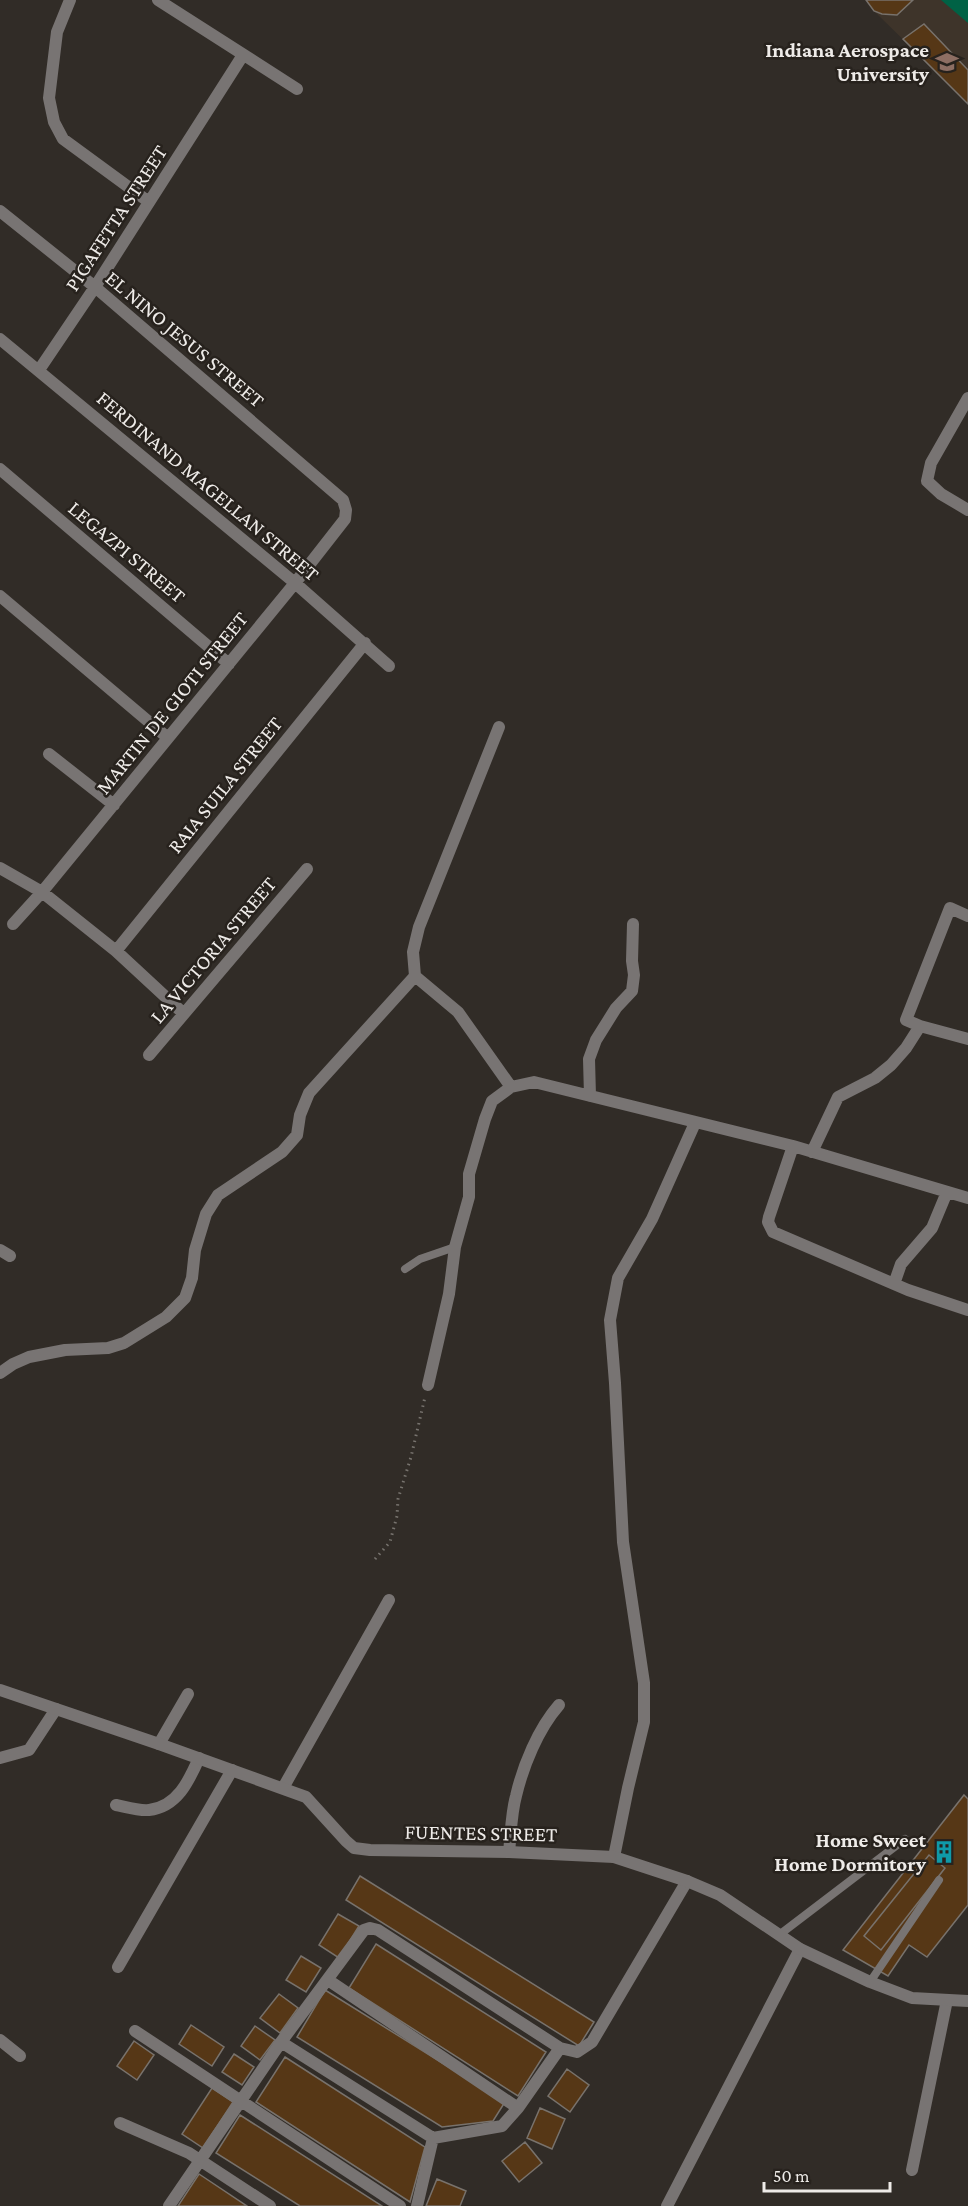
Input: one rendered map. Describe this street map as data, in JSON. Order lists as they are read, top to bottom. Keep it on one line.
{"streets":{"street":["PIGAFETTA STREET","EL NINO JESUS STREET","FERDINAND MAGELLAN STREET","LEGAZPI STREET","MARTIN DE GIOTI STREET","RAIA SUILA STREET","LA VICTORIA STREET","FUENTES STREET"]},"crossings":[["PIGAFETTA STREET","EL NINO JESUS STREET"],["PIGAFETTA STREET","FERDINAND MAGELLAN STREET"],["EL NINO JESUS STREET","MARTIN DE GIOTI STREET"],["FERDINAND MAGELLAN STREET","MARTIN DE GIOTI STREET"],["FERDINAND MAGELLAN STREET","RAIA SUILA STREET"],["LEGAZPI STREET","MARTIN DE GIOTI STREET"]],"places":{"school or university":["Indiana Aerospace University"],"building":["Home Sweet Home Dormitory"]},"scale_bar":"50 m"}
